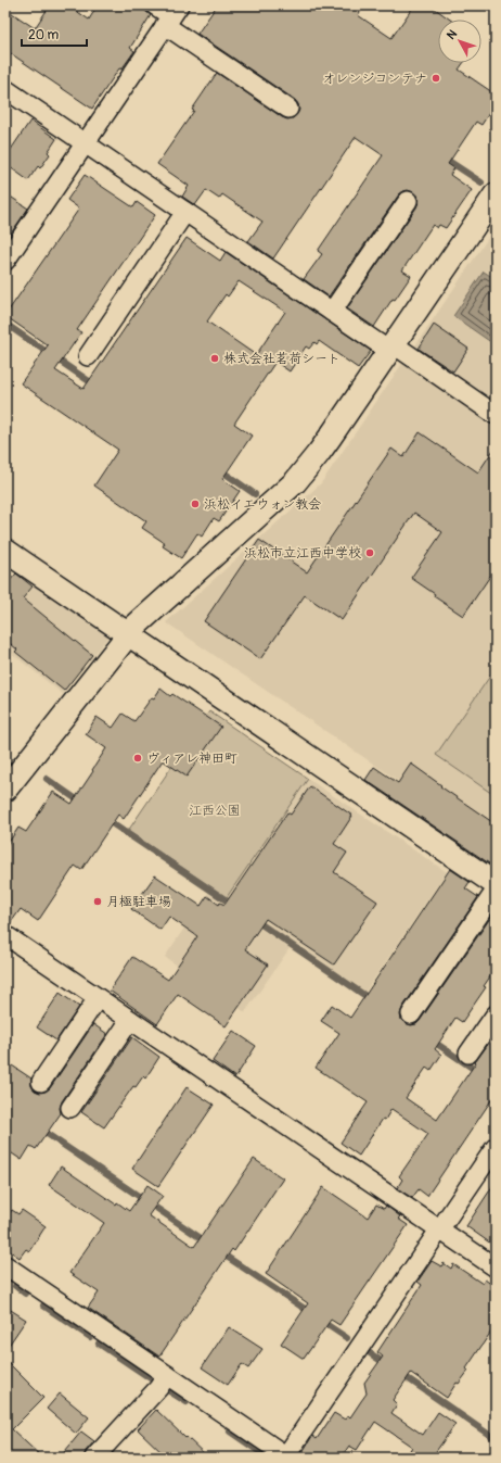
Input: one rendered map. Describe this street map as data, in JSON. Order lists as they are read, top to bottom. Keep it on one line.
{"parks":["江西公園"],"places":["オレンジコンテナ","株式会社茗荷シート","浜松イエウォン教会","浜松市立江西中学校","ヴィアレ神田町","月極駐車場"],"scale_bar":"20 m","north":"top left"}
